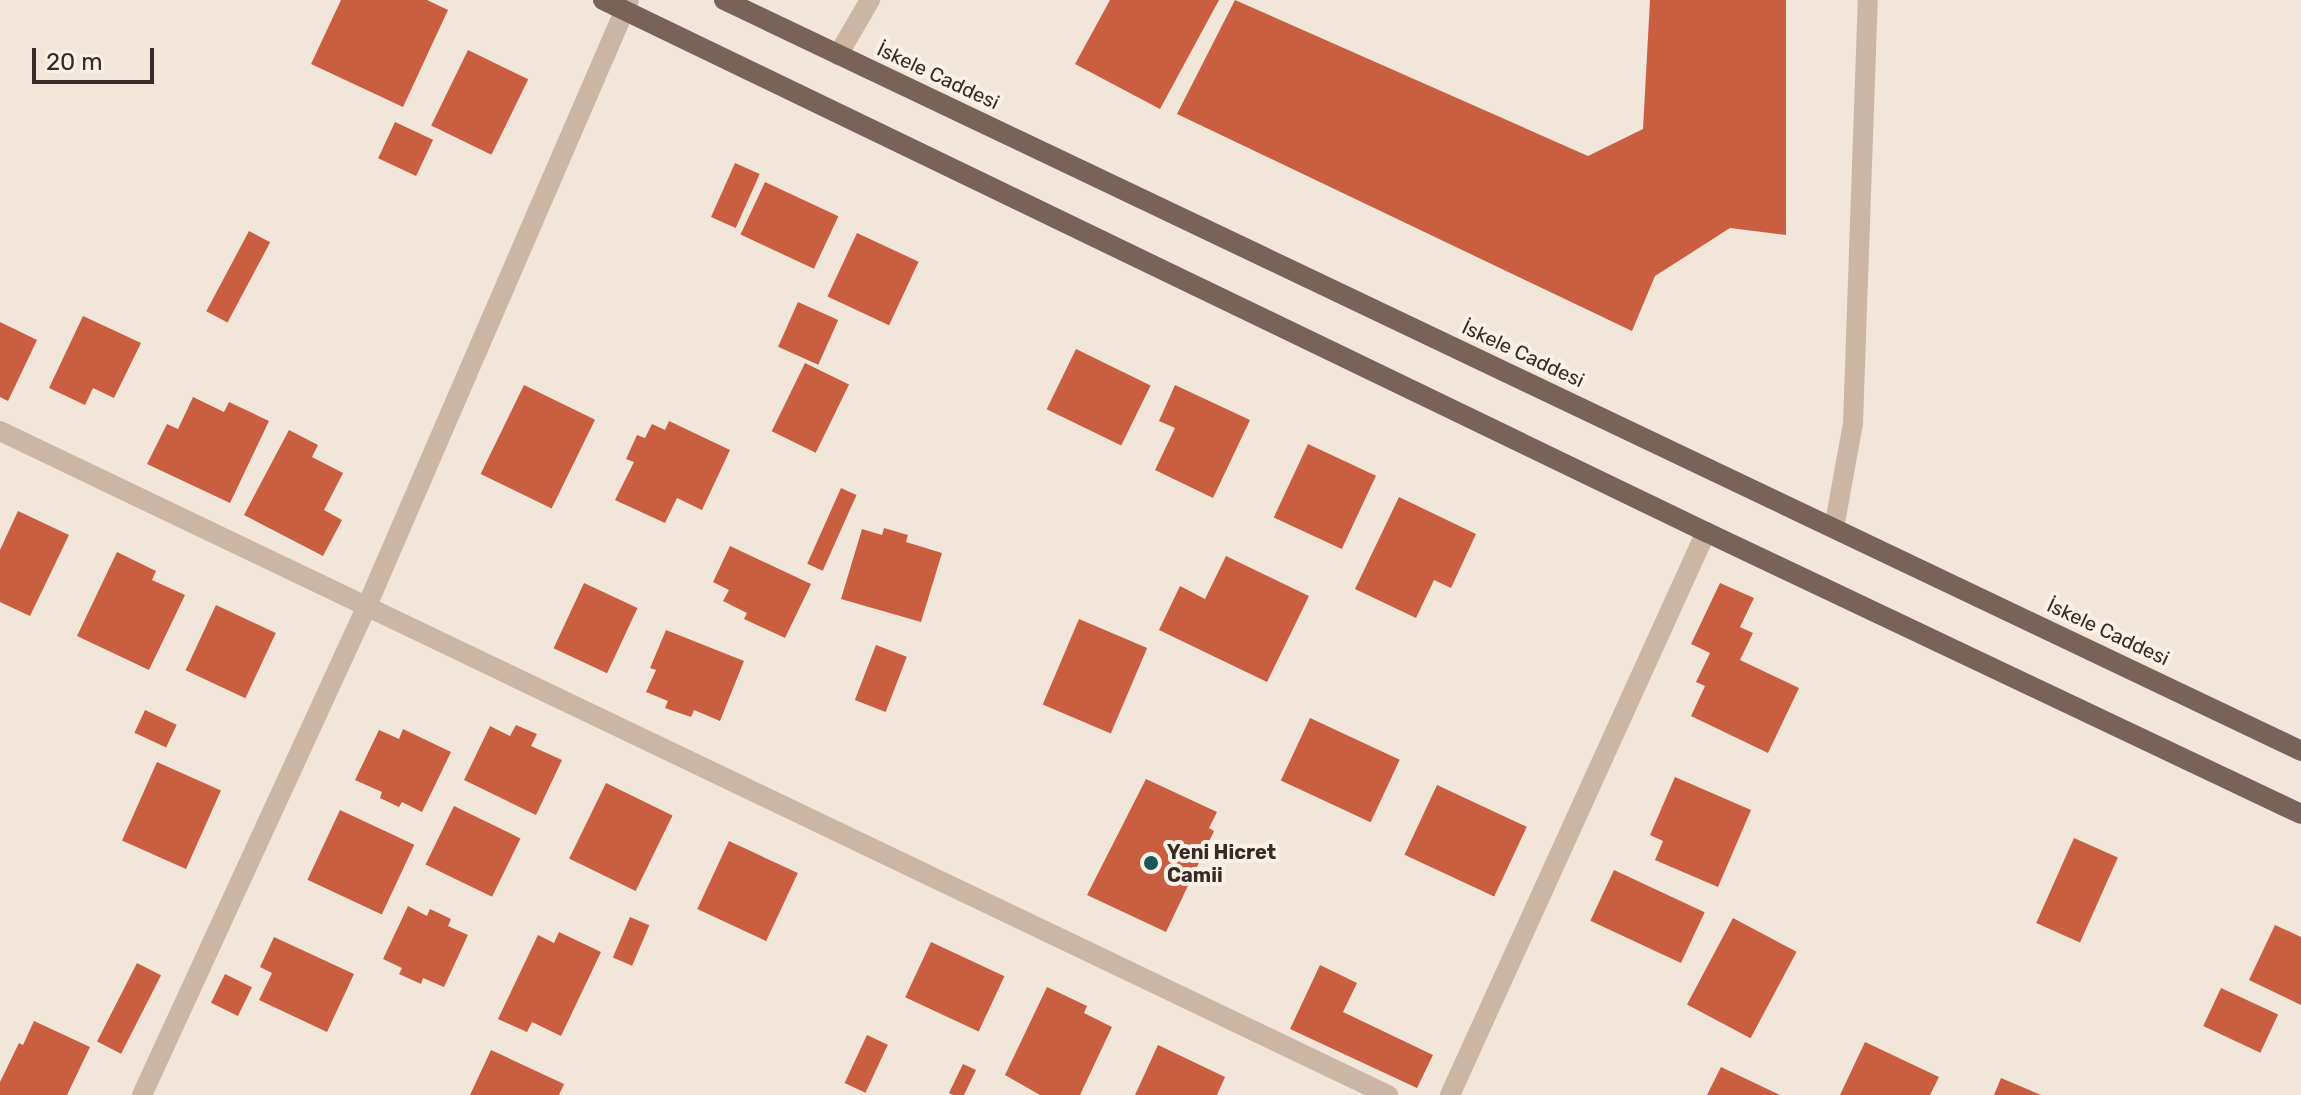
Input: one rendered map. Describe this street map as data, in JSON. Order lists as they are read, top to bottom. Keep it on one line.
{"streets":{"main road":["İskele Caddesi"]},"places":["Yeni Hicret Camii"],"scale_bar":"20 m"}
